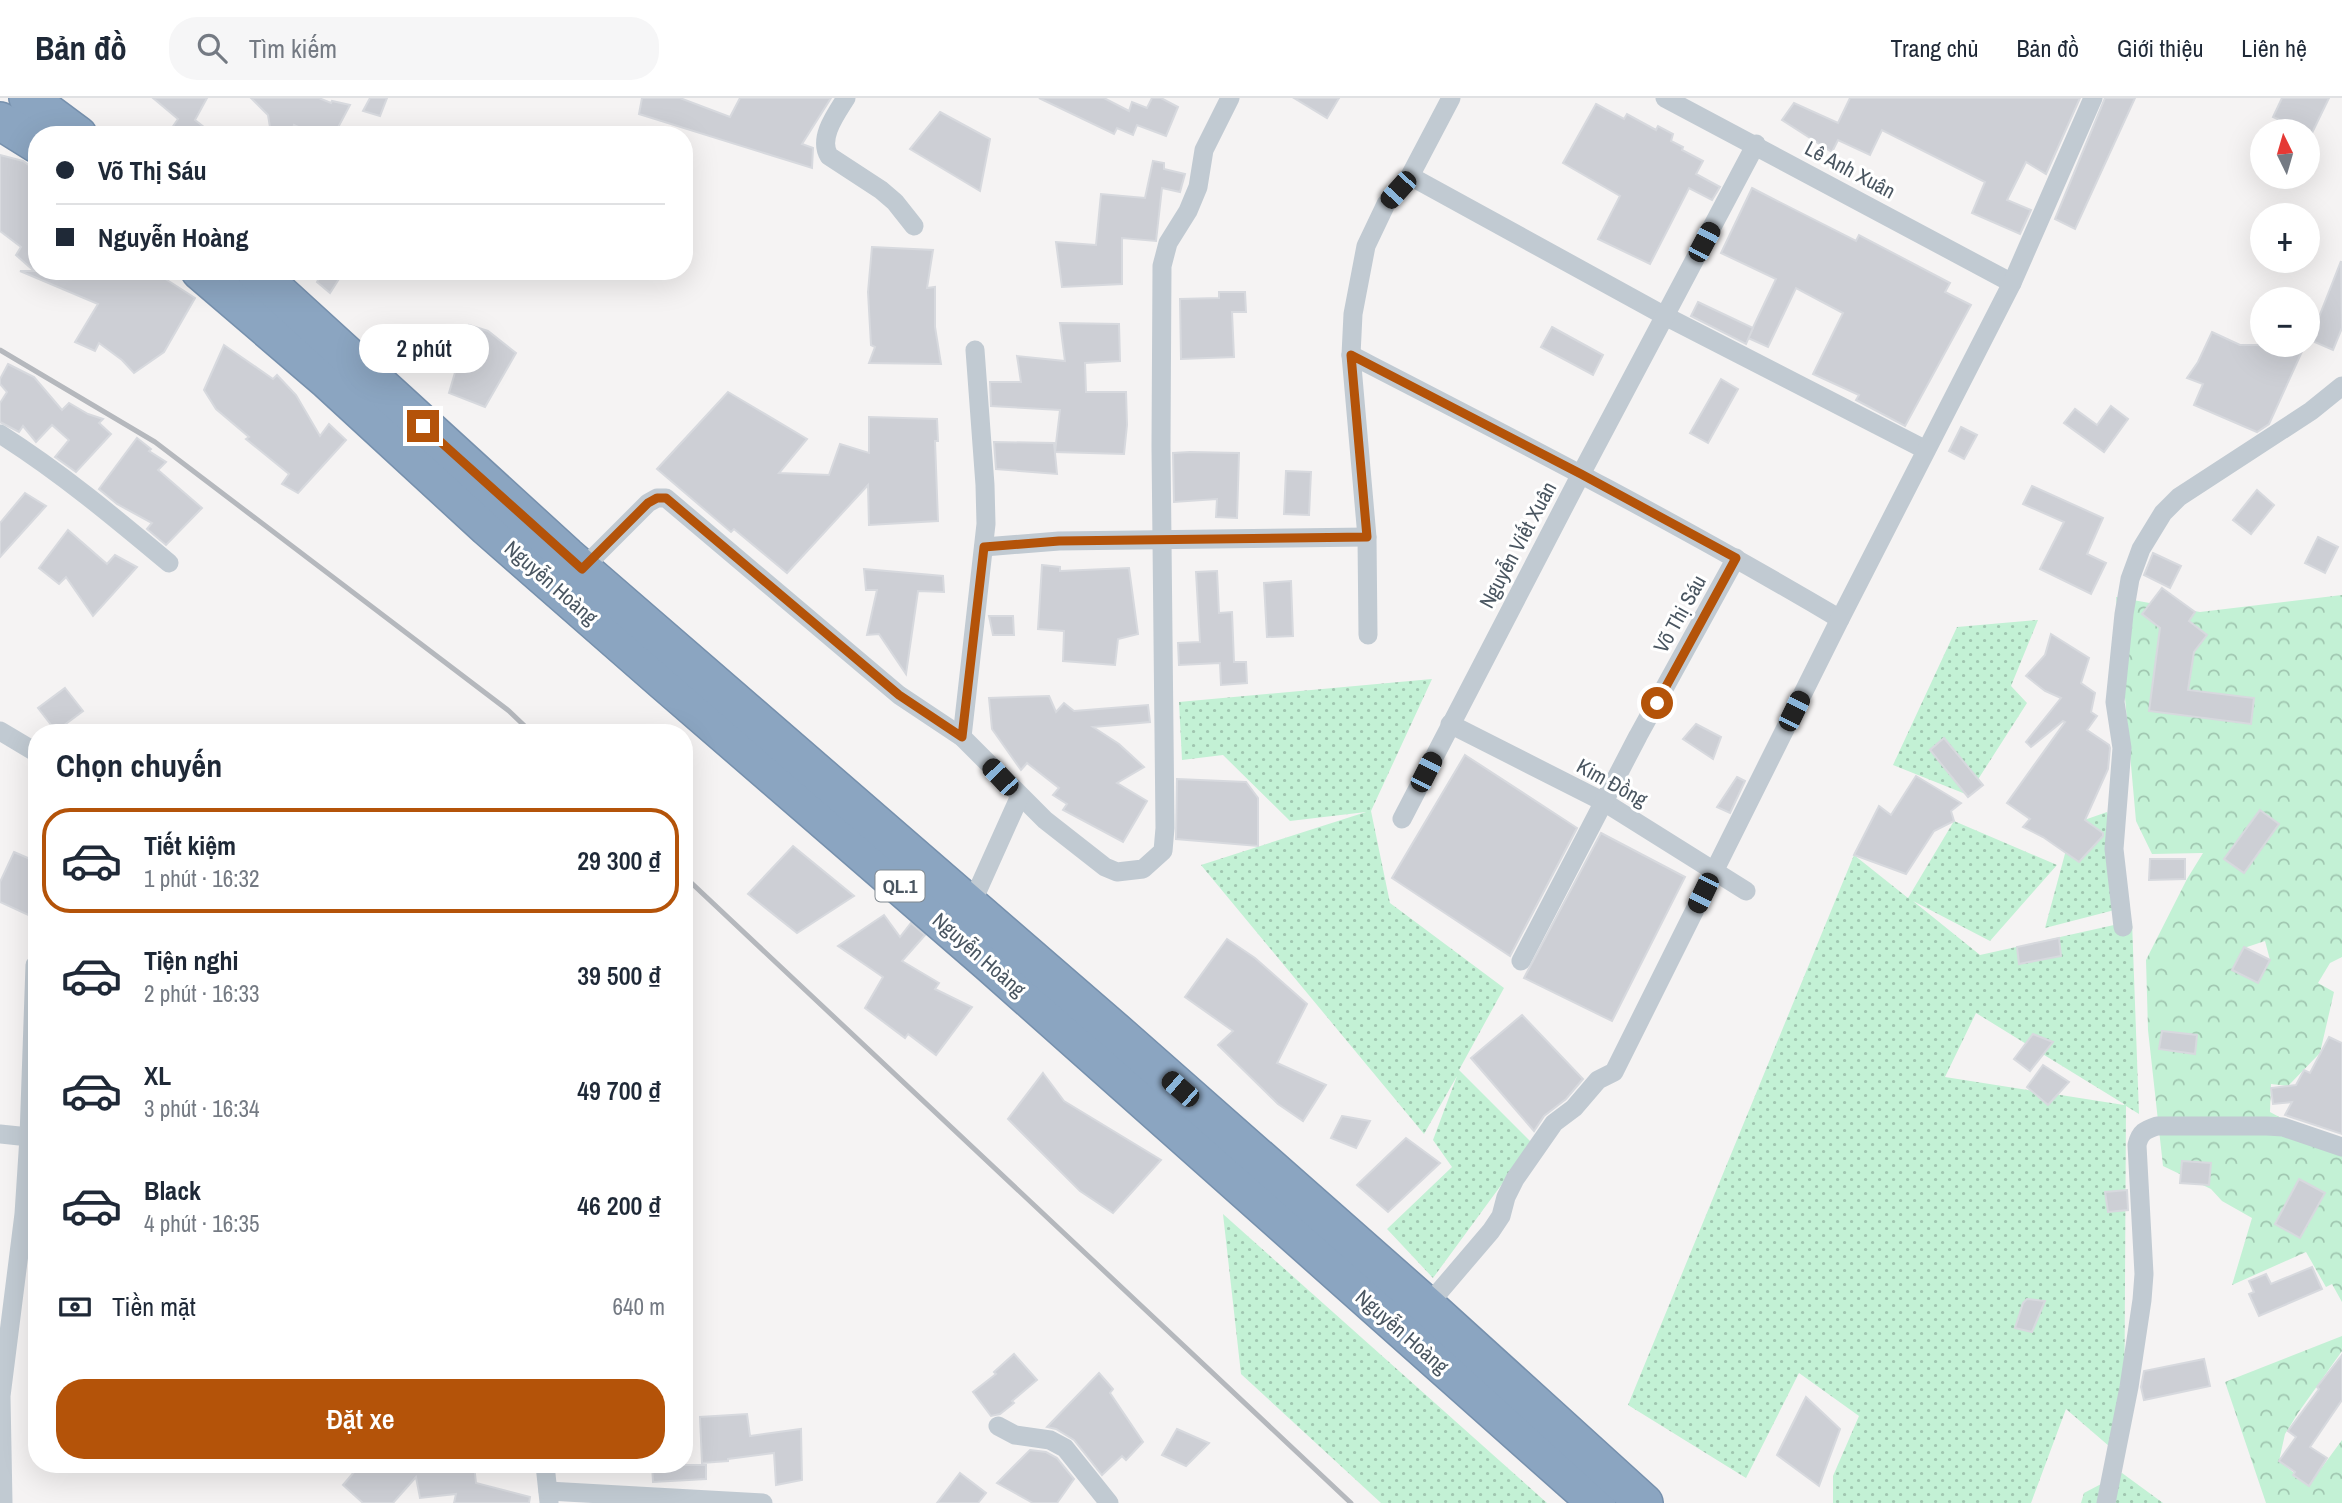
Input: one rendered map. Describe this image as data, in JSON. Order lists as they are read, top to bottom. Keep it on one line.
{"streets":{"highway":["Nguyễn Hoàng","QL.1"],"street":["Lê Anh Xuân","Nguyễn Viết Xuân","Võ Thị Sáu","Kim Đồng"]},"crossings":[["Lê Anh Xuân","Nguyễn Viết Xuân"],["Nguyễn Viết Xuân","Kim Đồng"],["Võ Thị Sáu","Kim Đồng"]],"north":"top","page":{"header":"Bản đồ","search":"Tìm kiếm","nav":["Trang chủ","Bản đồ","Giới thiệu","Liên hệ"],"map_buttons":["+","−"],"banner":["Võ Thị Sáu","Nguyễn Hoàng"],"bubble":"2 phút","heading":"Chọn chuyến","list":[{"name":"Tiết kiệm","note":"1 phút · 16:32","value":"29 300 ₫"},{"name":"Tiện nghi","note":"2 phút · 16:33","value":"39 500 ₫"},{"name":"XL","note":"3 phút · 16:34","value":"49 700 ₫"},{"name":"Black","note":"4 phút · 16:35","value":"46 200 ₫"}],"pay":["Tiền mặt","640 m"],"buttons":"Đặt xe"}}
